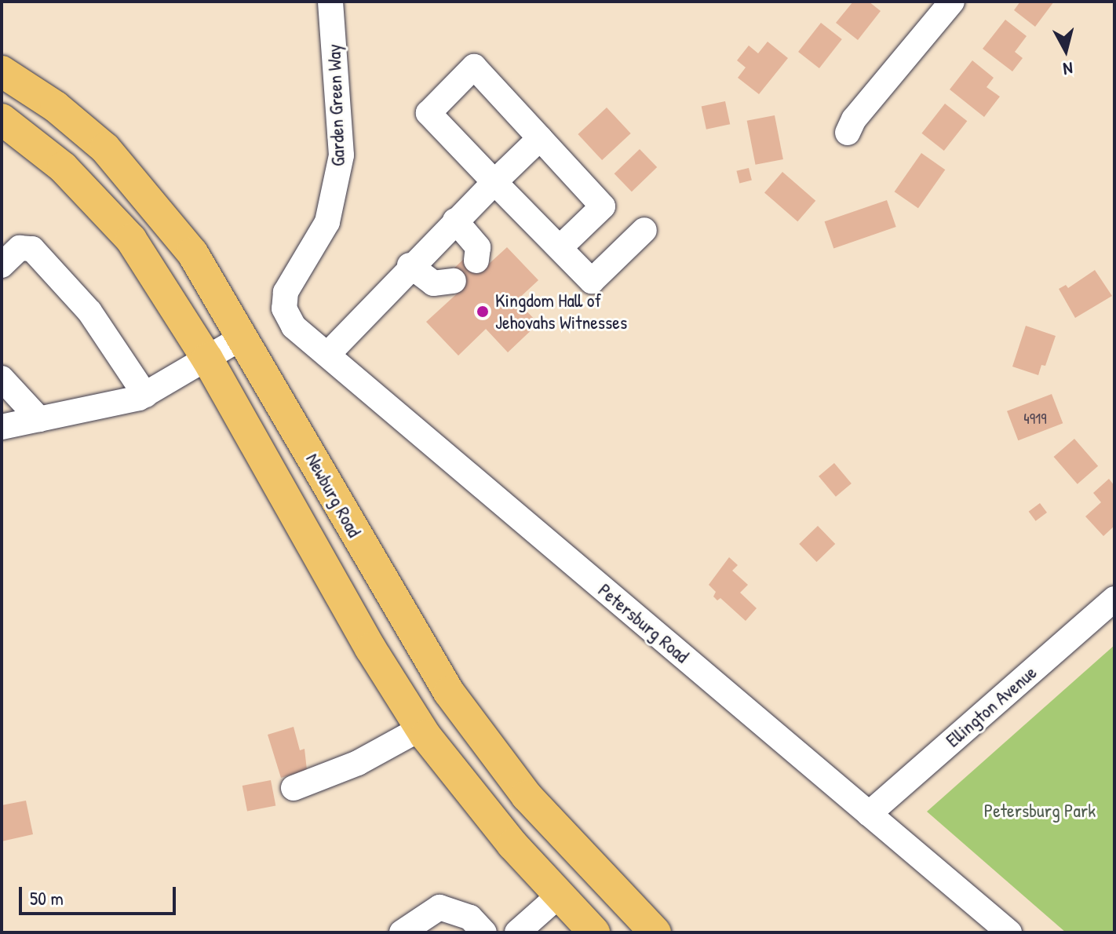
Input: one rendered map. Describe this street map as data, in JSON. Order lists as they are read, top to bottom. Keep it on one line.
{"streets":{"main road":["Newburg Road"],"street":["Garden Green Way","Petersburg Road","Ellington Avenue"]},"crossings":[["Garden Green Way","Petersburg Road"],["Petersburg Road","Ellington Avenue"]],"parks":["Petersburg Park"],"places":["Kingdom Hall of Jehovahs Witnesses"],"house_numbers":["4919"],"scale_bar":"50 m","north":"bottom"}
